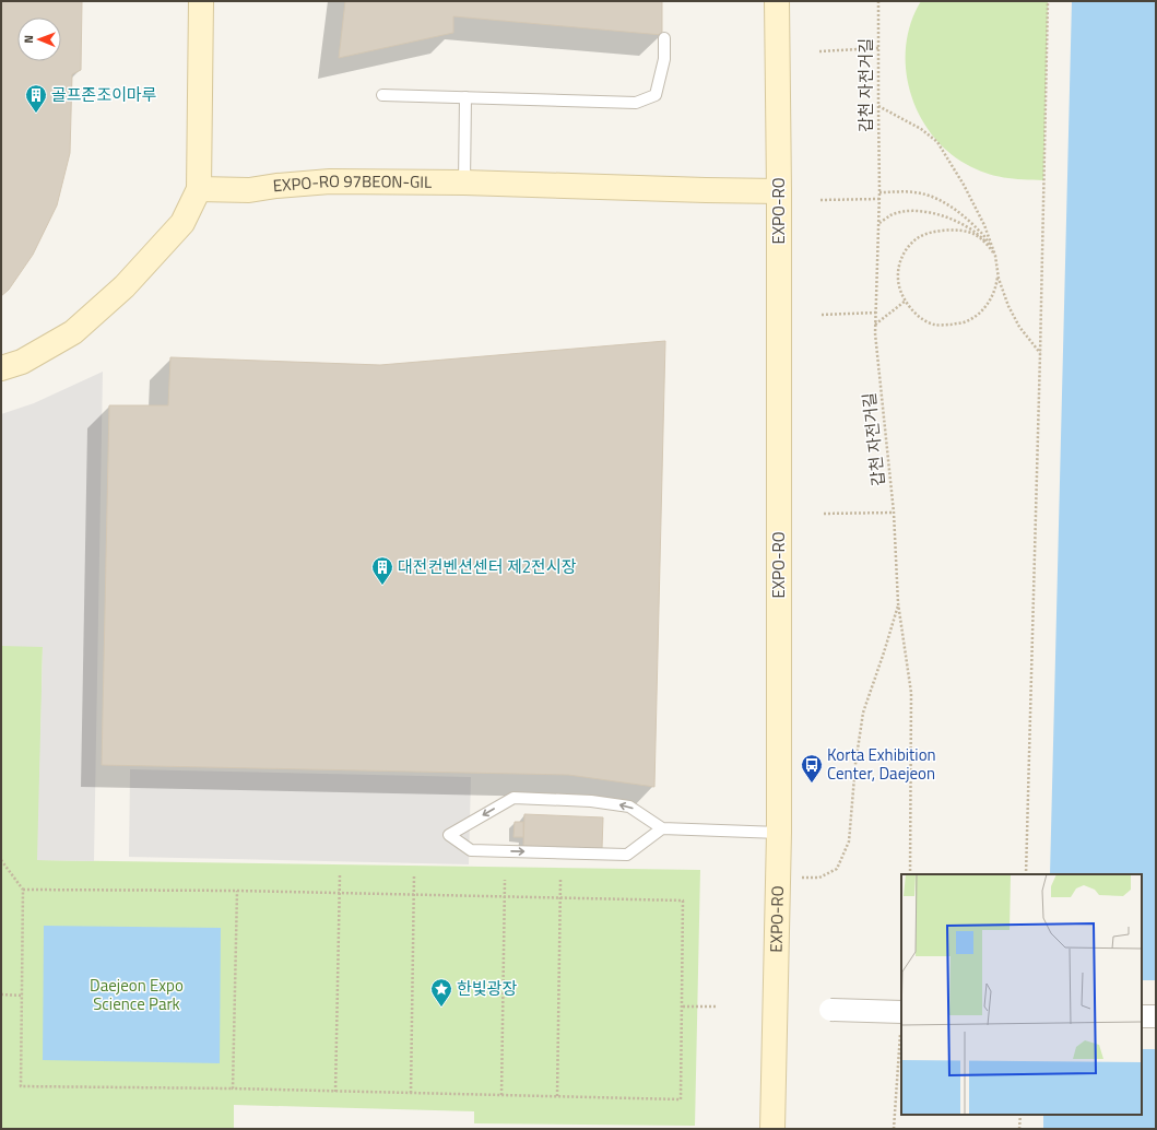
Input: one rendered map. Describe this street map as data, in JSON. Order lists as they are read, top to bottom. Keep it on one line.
{"streets":{"main road":["EXPO-RO 97BEON-GIL","EXPO-RO"],"path":["갑천 자전거길"]},"crossings":[["EXPO-RO 97BEON-GIL","EXPO-RO"]],"parks":["Daejeon Expo Science Park"],"places":{"building":["골프존조이마루","대전컨벤션센터 제2전시장"],"bus stop":["Korta Exhibition Center, Daejeon"],"place":["한빛광장"]},"north":"left"}
